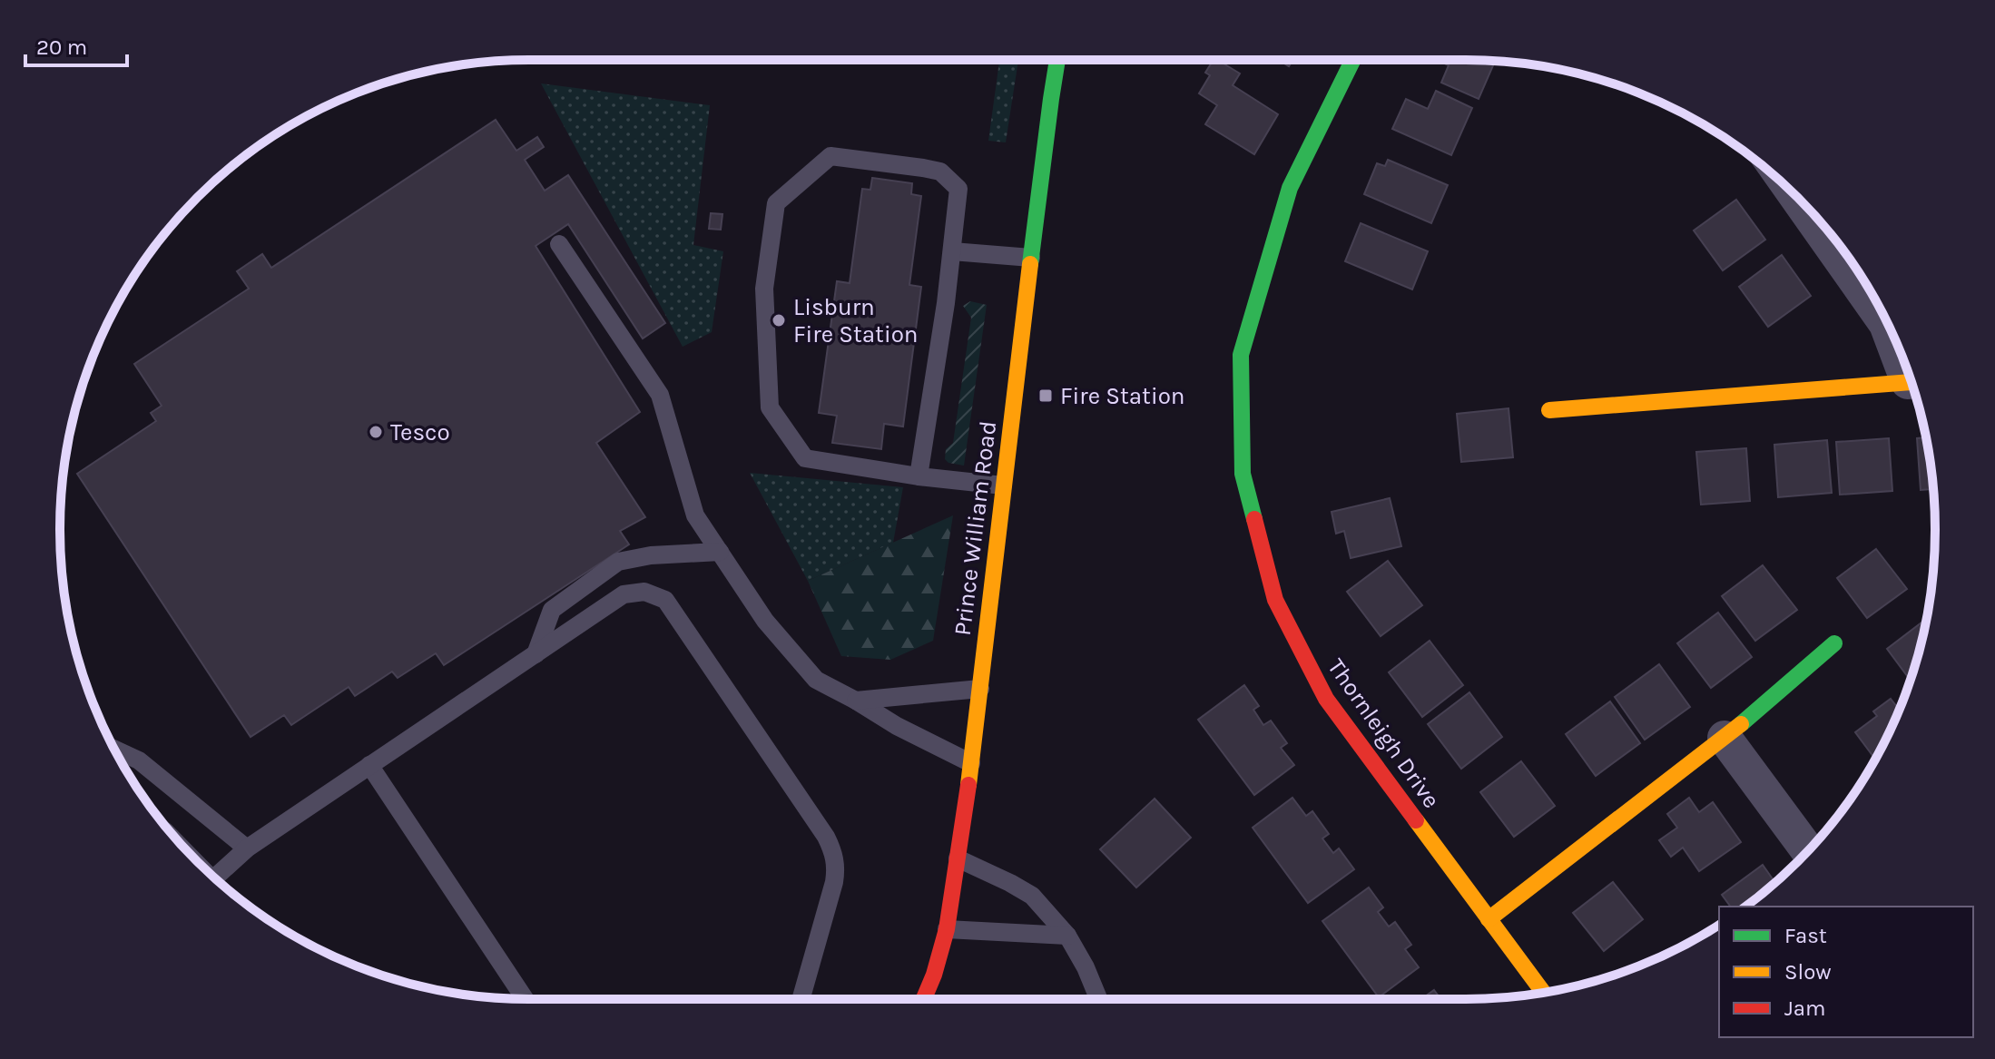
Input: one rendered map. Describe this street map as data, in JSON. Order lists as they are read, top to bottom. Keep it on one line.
{"streets":{"street":["Prince William Road","Thornleigh Drive"]},"places":{"other":["Lisburn Fire Station","Tesco"],"transit":["Fire Station"]},"legend":["Fast","Slow","Jam"],"scale_bar":"20 m"}
